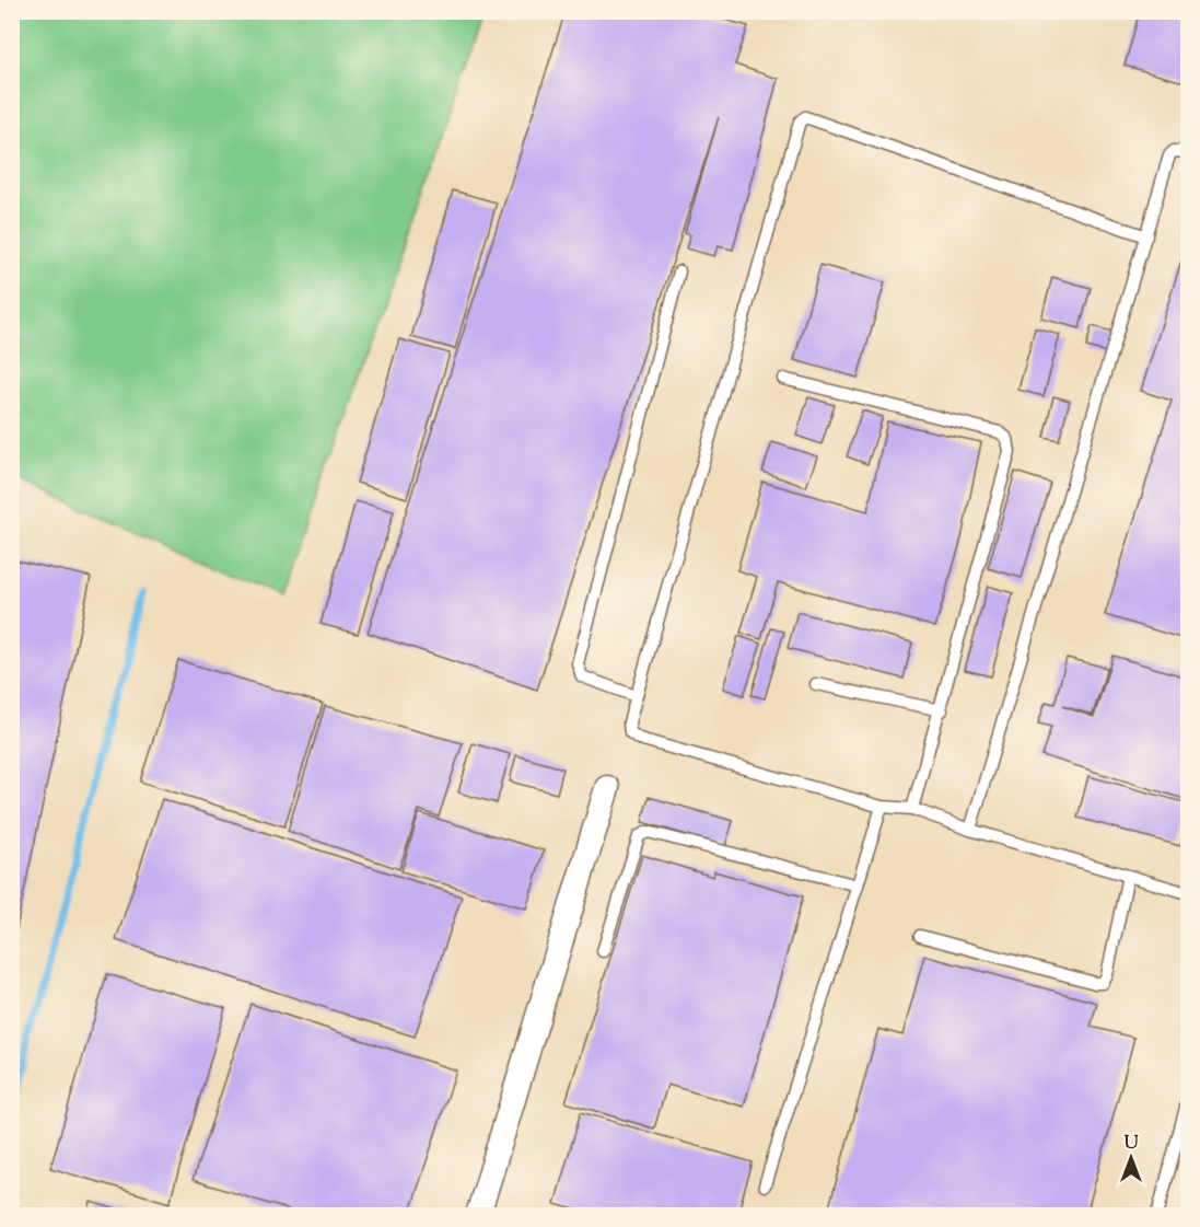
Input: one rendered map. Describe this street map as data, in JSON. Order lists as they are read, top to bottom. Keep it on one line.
{"north":"top"}
